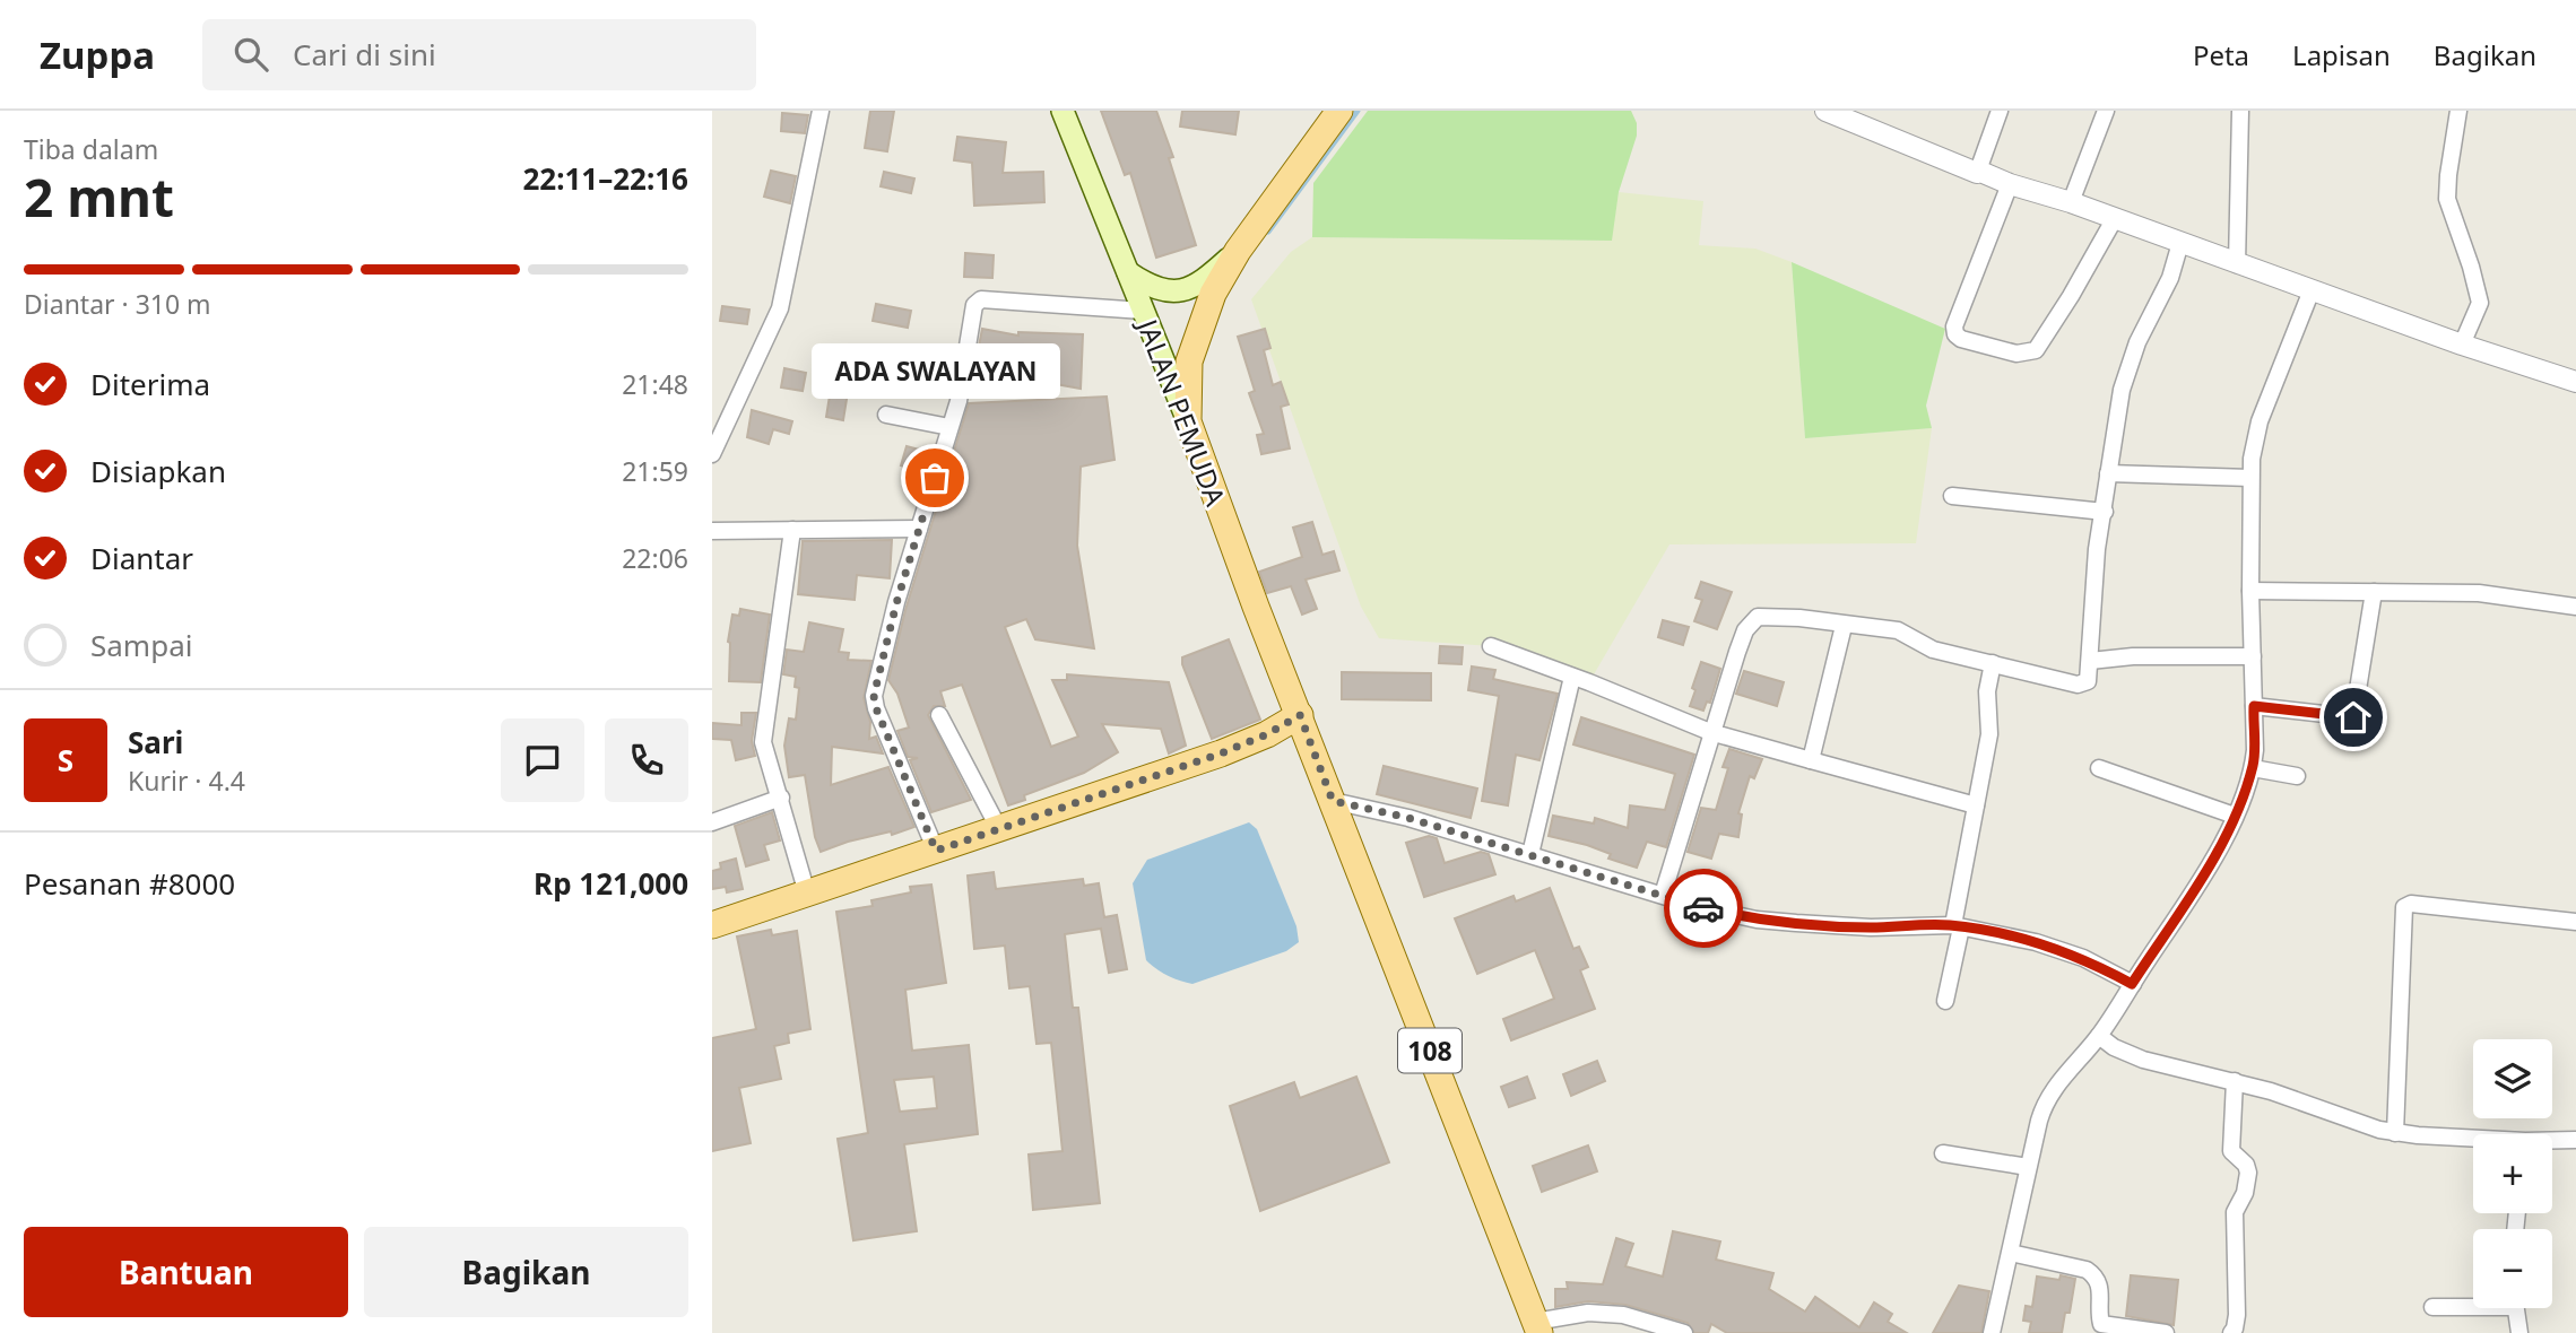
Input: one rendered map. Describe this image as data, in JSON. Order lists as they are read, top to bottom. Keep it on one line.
{"streets":{"main road":["JALAN PEMUDA","108"]},"crossings":[["JALAN PEMUDA","108"]],"places":["ADA SWALAYAN"],"page":{"header":"Zuppa","search":"Cari di sini","nav":["Peta","Lapisan","Bagikan"],"heading":["2 mnt","Tiba dalam","22:11–22:16"],"panel":["Sari","Kurir · 4.4","Pesanan #8000","Rp 121,000"],"bar":"Diantar · 310 m","list":[["Diterima","21:48"],["Disiapkan","21:59"],["Diantar","22:06"],"Sampai"],"bubble":"ADA SWALAYAN","round":"S","map_buttons":["+","−"],"buttons":["Bantuan","Bagikan"]}}
